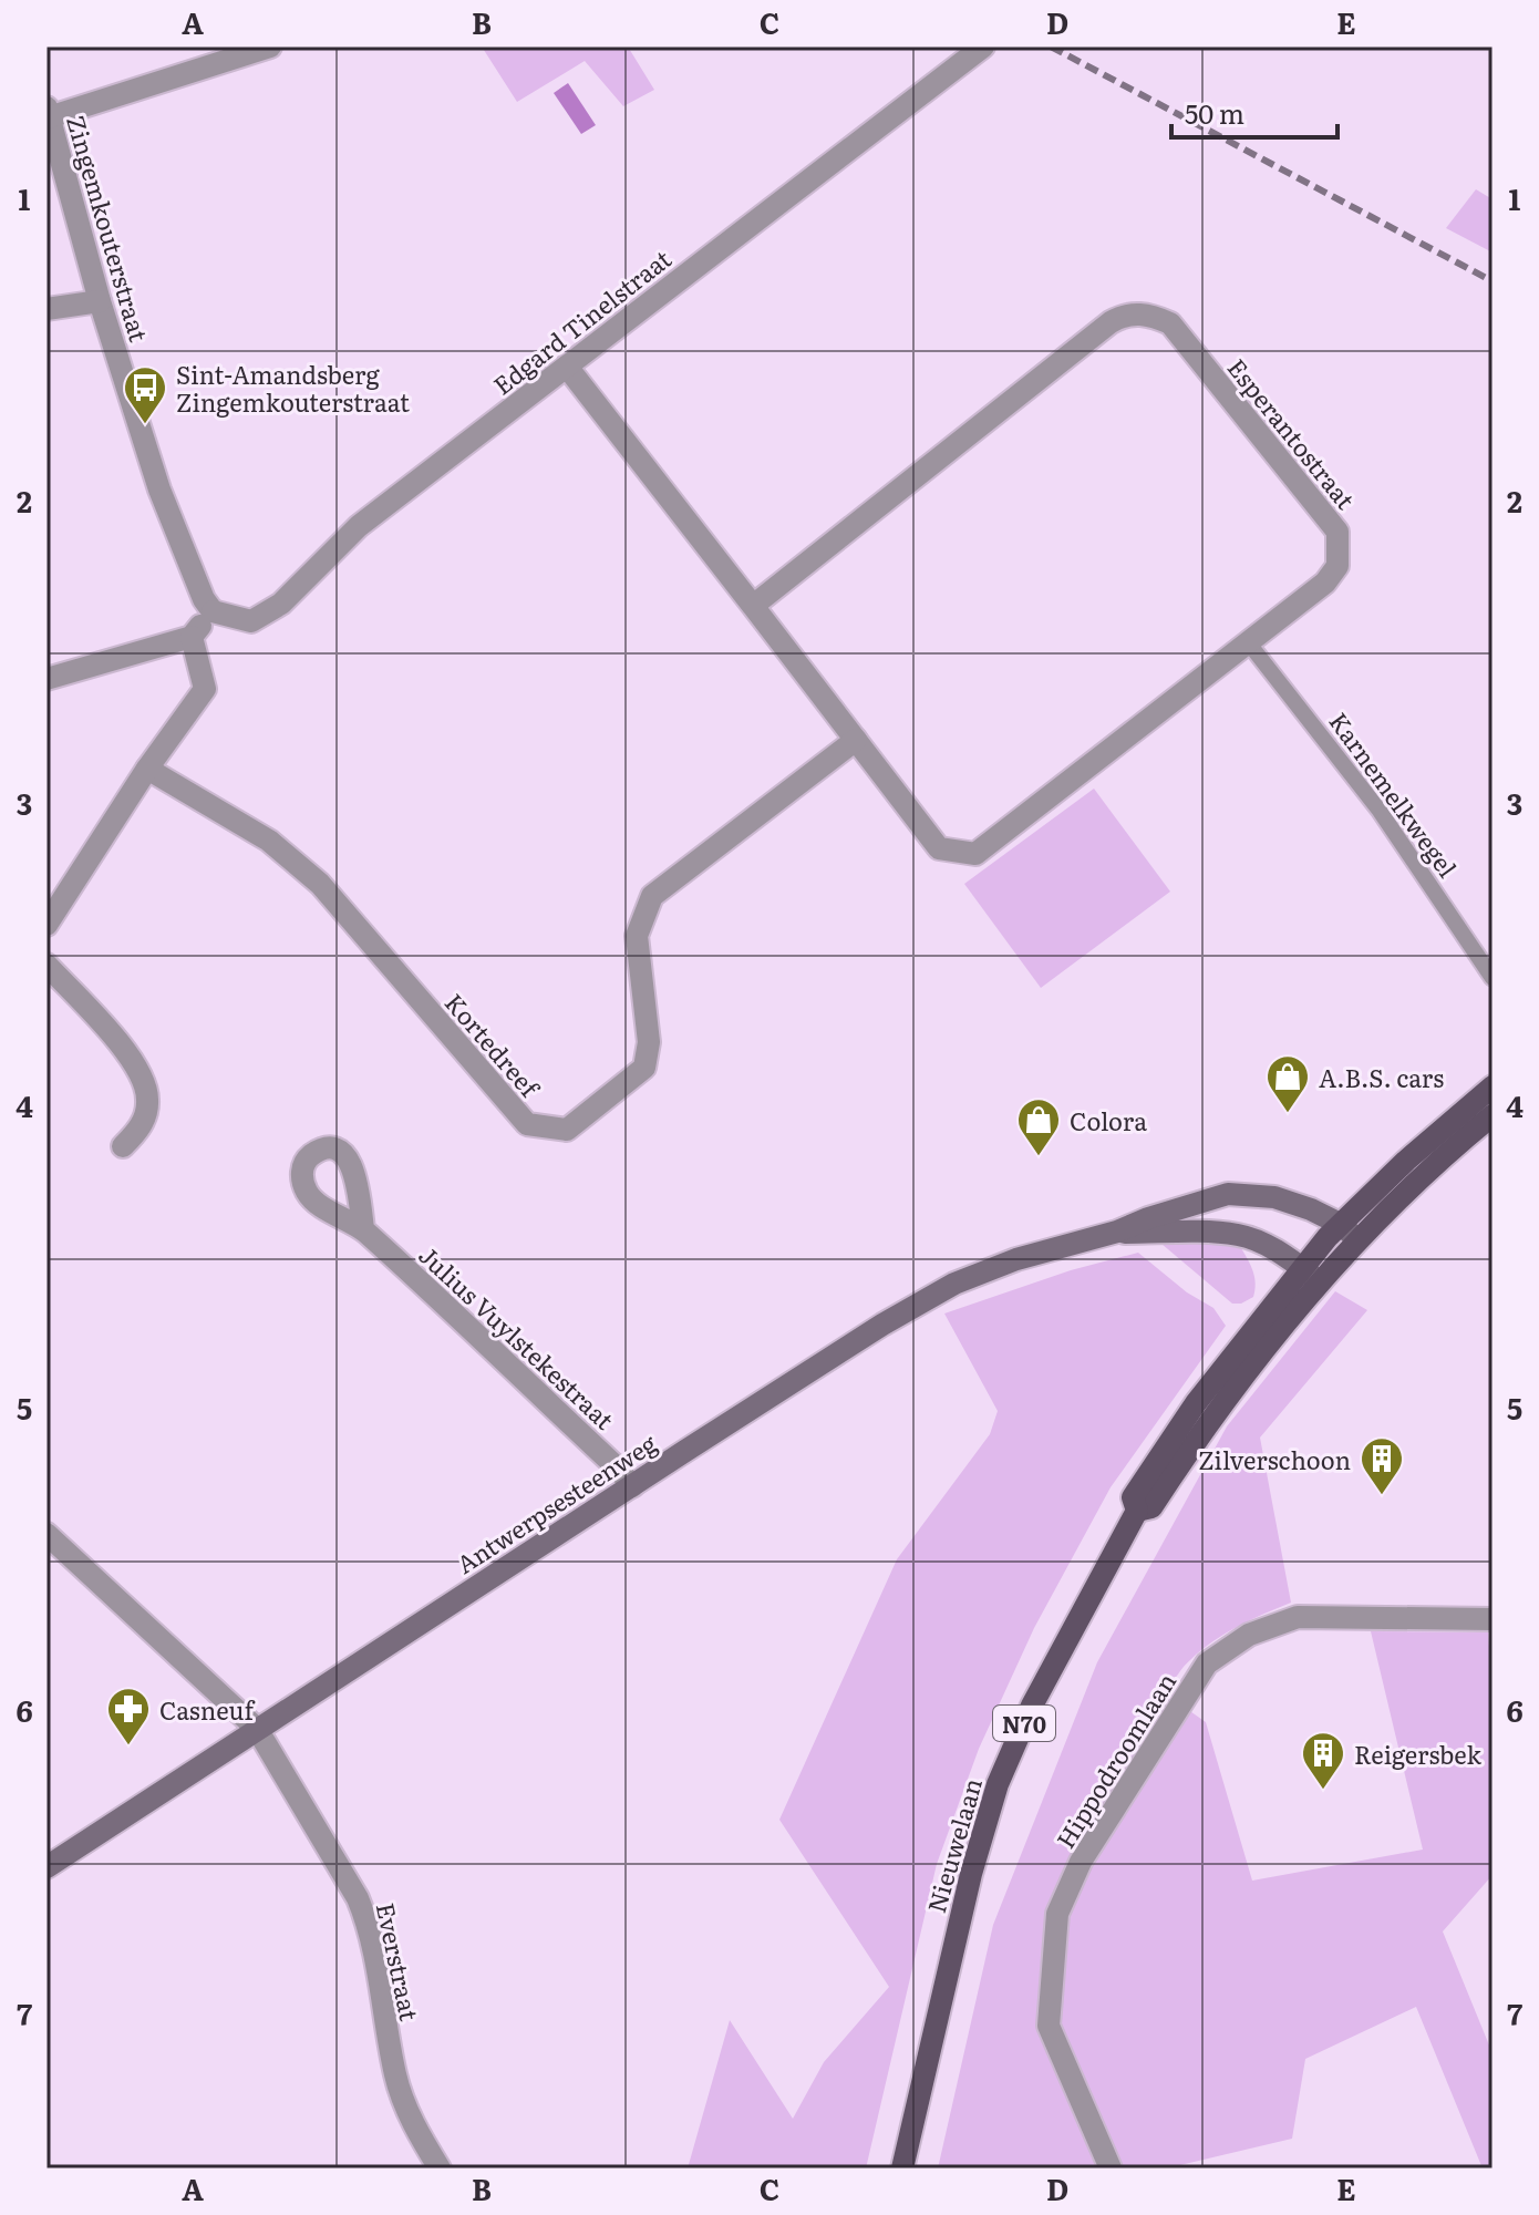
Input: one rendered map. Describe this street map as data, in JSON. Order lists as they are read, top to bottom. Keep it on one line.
{"streets":{"main road":["Antwerpsesteenweg","N70","Nieuwelaan"],"street":["Zingemkouterstraat","Edgard Tinelstraat","Esperantostraat","Karnemelkwegel","Kortedreef","Julius Vuylstekestraat","Hippodroomlaan","Everstraat"]},"crossings":[["Zingemkouterstraat","Edgard Tinelstraat"],["Edgard Tinelstraat","Esperantostraat"],["Esperantostraat","Karnemelkwegel"],["Esperantostraat","Kortedreef"],["Julius Vuylstekestraat","Antwerpsesteenweg"],["Antwerpsesteenweg","N70"],["Antwerpsesteenweg","Nieuwelaan"],["Antwerpsesteenweg","Everstraat"],["N70","Nieuwelaan"]],"places":{"bus stop":["Sint-Amandsberg Zingemkouterstraat"],"shop":["A.B.S. cars","Colora"],"building":["Zilverschoon","Reigersbek"],"pharmacy":["Casneuf"]},"scale_bar":"50 m","grid":{"columns":["A","B","C","D","E"],"rows":["1","2","3","4","5","6","7"]}}
